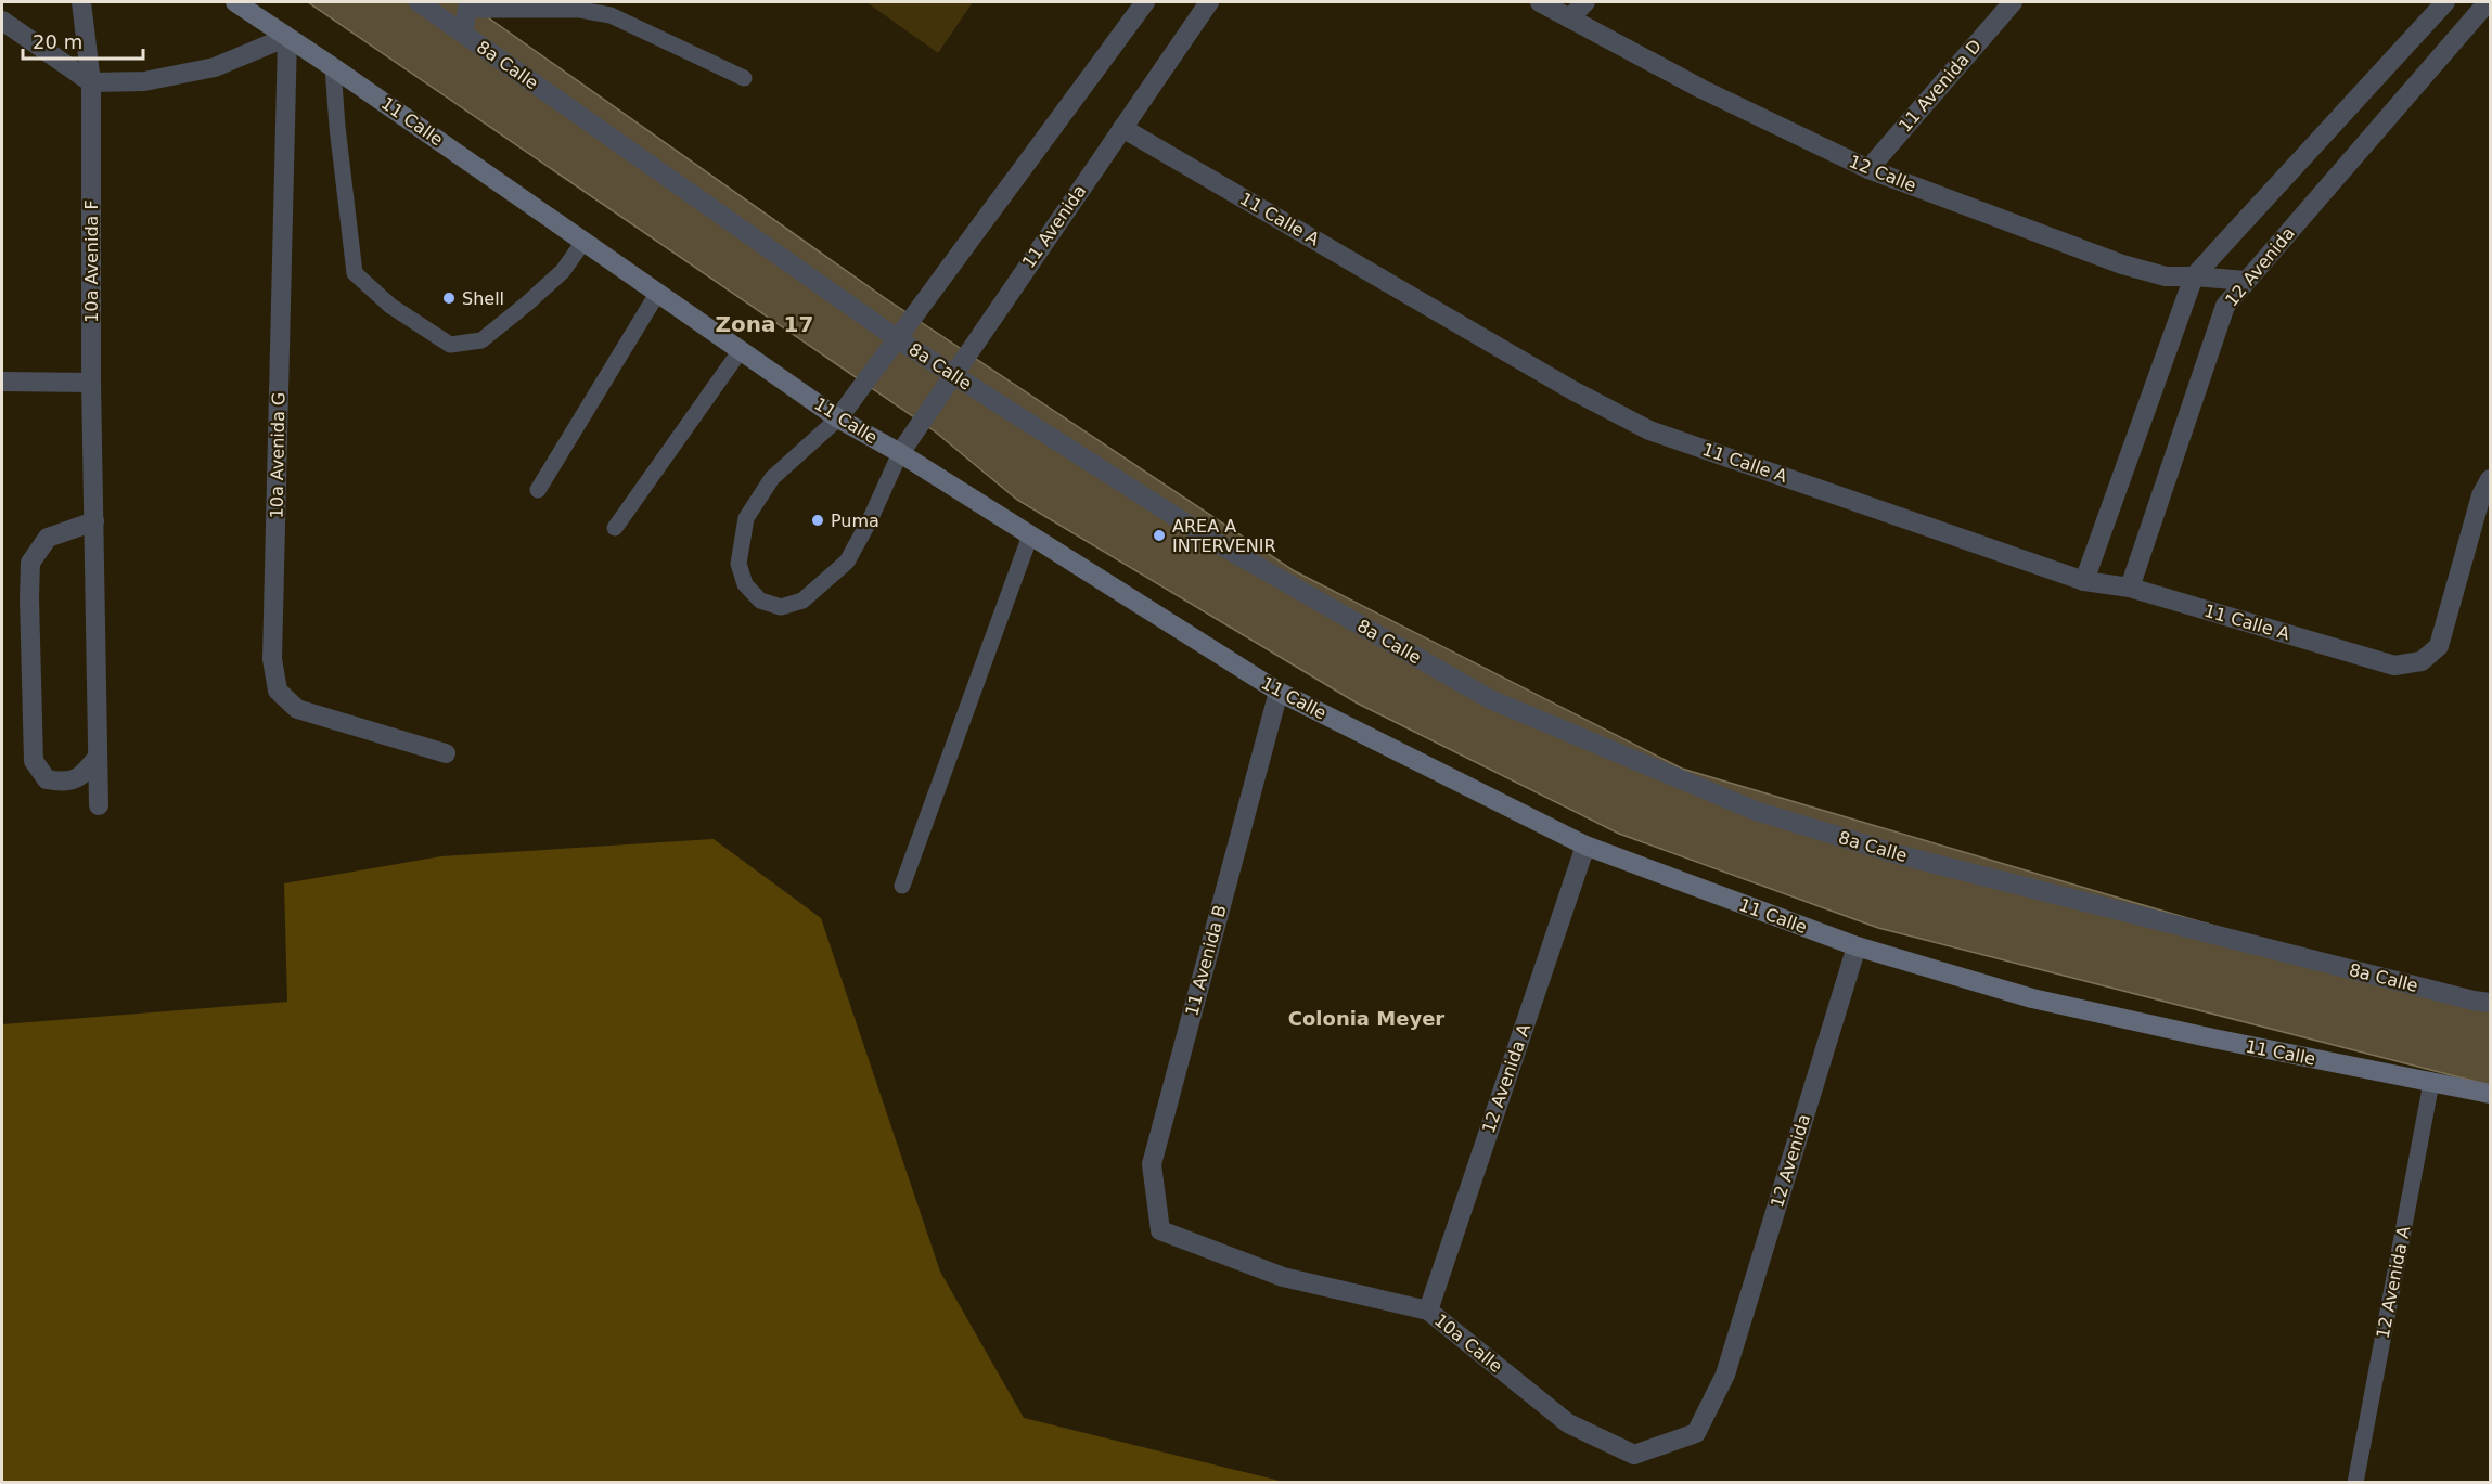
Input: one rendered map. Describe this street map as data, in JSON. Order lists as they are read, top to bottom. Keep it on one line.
{"streets":{"street":["8a Calle","11 Avenida D","11 Calle","12 Calle","11 Calle A","11 Avenida","10a Avenida F","12 Avenida","10a Avenida G","11 Avenida B","12 Avenida A","10a Calle"]},"crossings":[["8a Calle","11 Avenida"],["11 Avenida D","12 Calle"],["11 Calle","11 Avenida"],["11 Calle","12 Avenida"],["11 Calle","10a Avenida G"],["11 Calle","11 Avenida B"],["11 Calle","12 Avenida A"],["12 Calle","12 Avenida"],["11 Calle A","11 Avenida"],["11 Calle A","12 Avenida"],["12 Avenida","10a Calle"],["11 Avenida B","10a Calle"],["12 Avenida A","10a Calle"]],"districts":["Zona 17","Colonia Meyer"],"places":["Shell","Puma","AREA A INTERVENIR"],"scale_bar":"20 m"}
